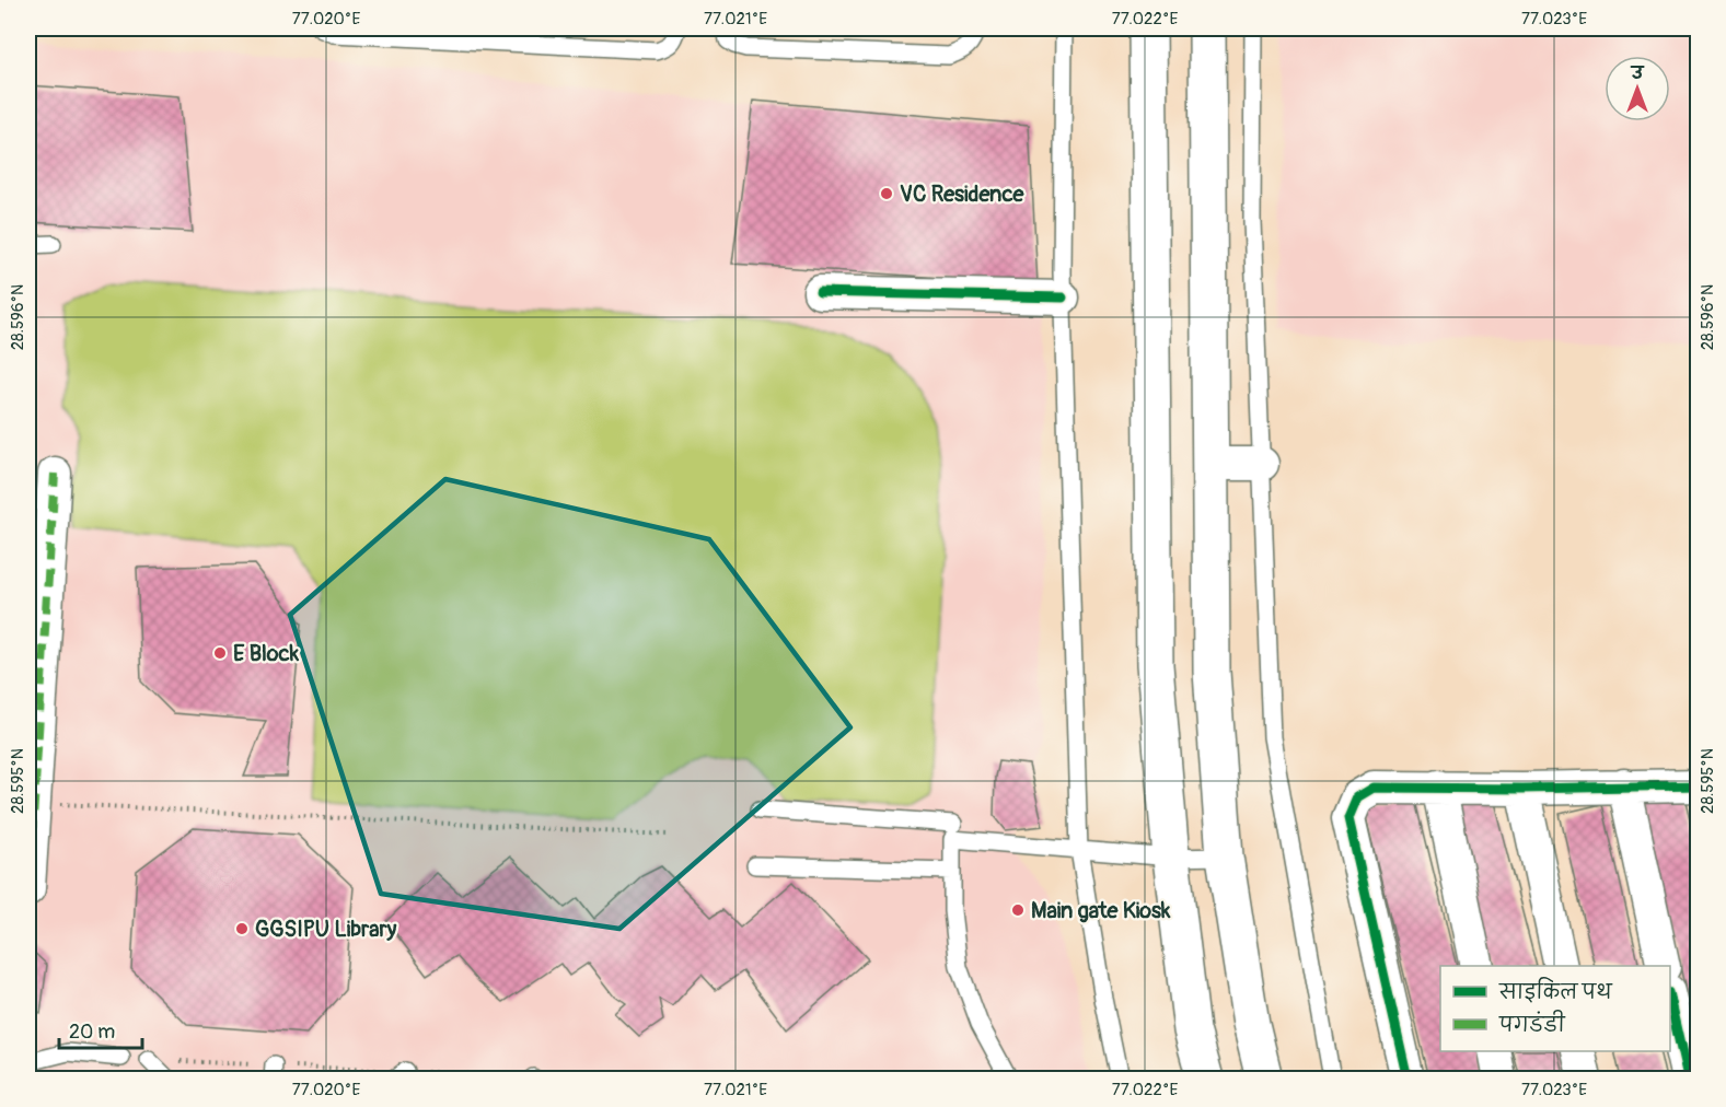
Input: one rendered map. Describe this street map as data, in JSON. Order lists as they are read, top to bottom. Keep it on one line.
{"places":["VC Residence","E Block","Main gate Kiosk","GGSIPU Library"],"legend":["साइकिल पथ","पगडंडी"],"scale_bar":"20 m","north":"top","coordinates":["77.020°E","77.021°E","77.022°E","77.023°E","28.596°N","28.595°N"]}
